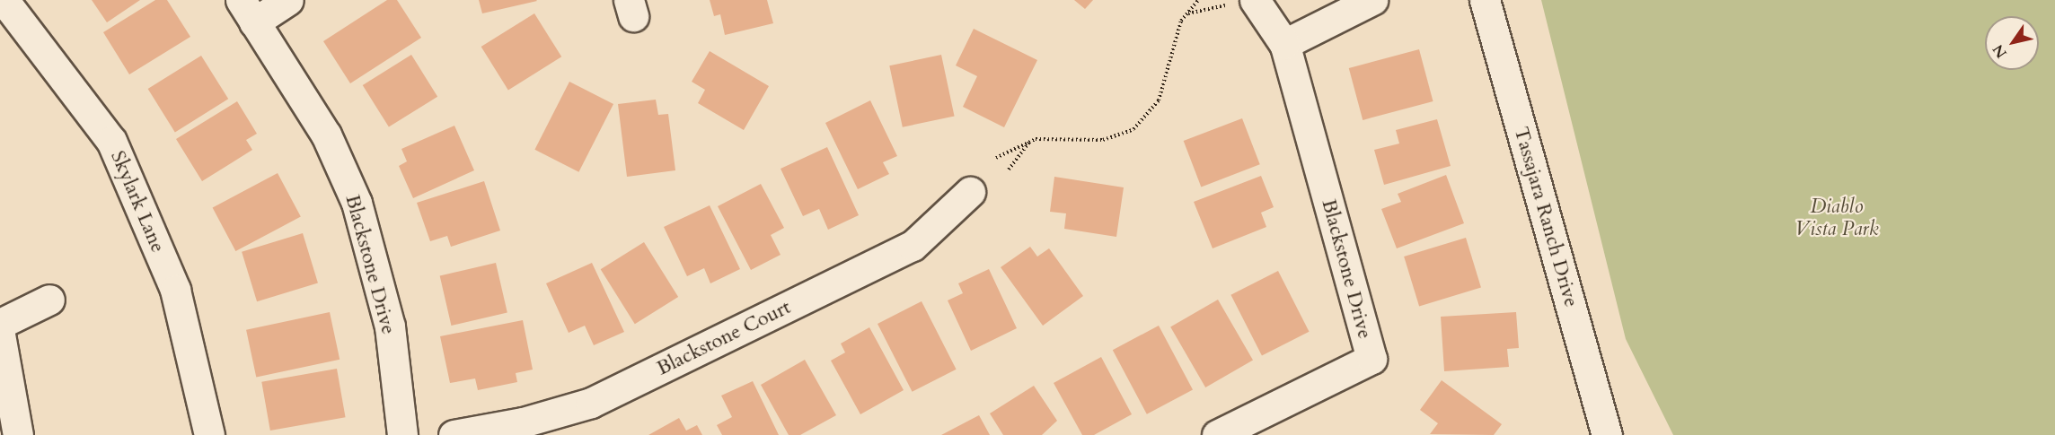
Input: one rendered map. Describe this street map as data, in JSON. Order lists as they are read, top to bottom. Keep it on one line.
{"streets":{"street":["Skylark Lane","Tassajara Ranch Drive","Blackstone Drive","Blackstone Court"]},"parks":["Diablo Vista Park"],"north":"bottom left"}
